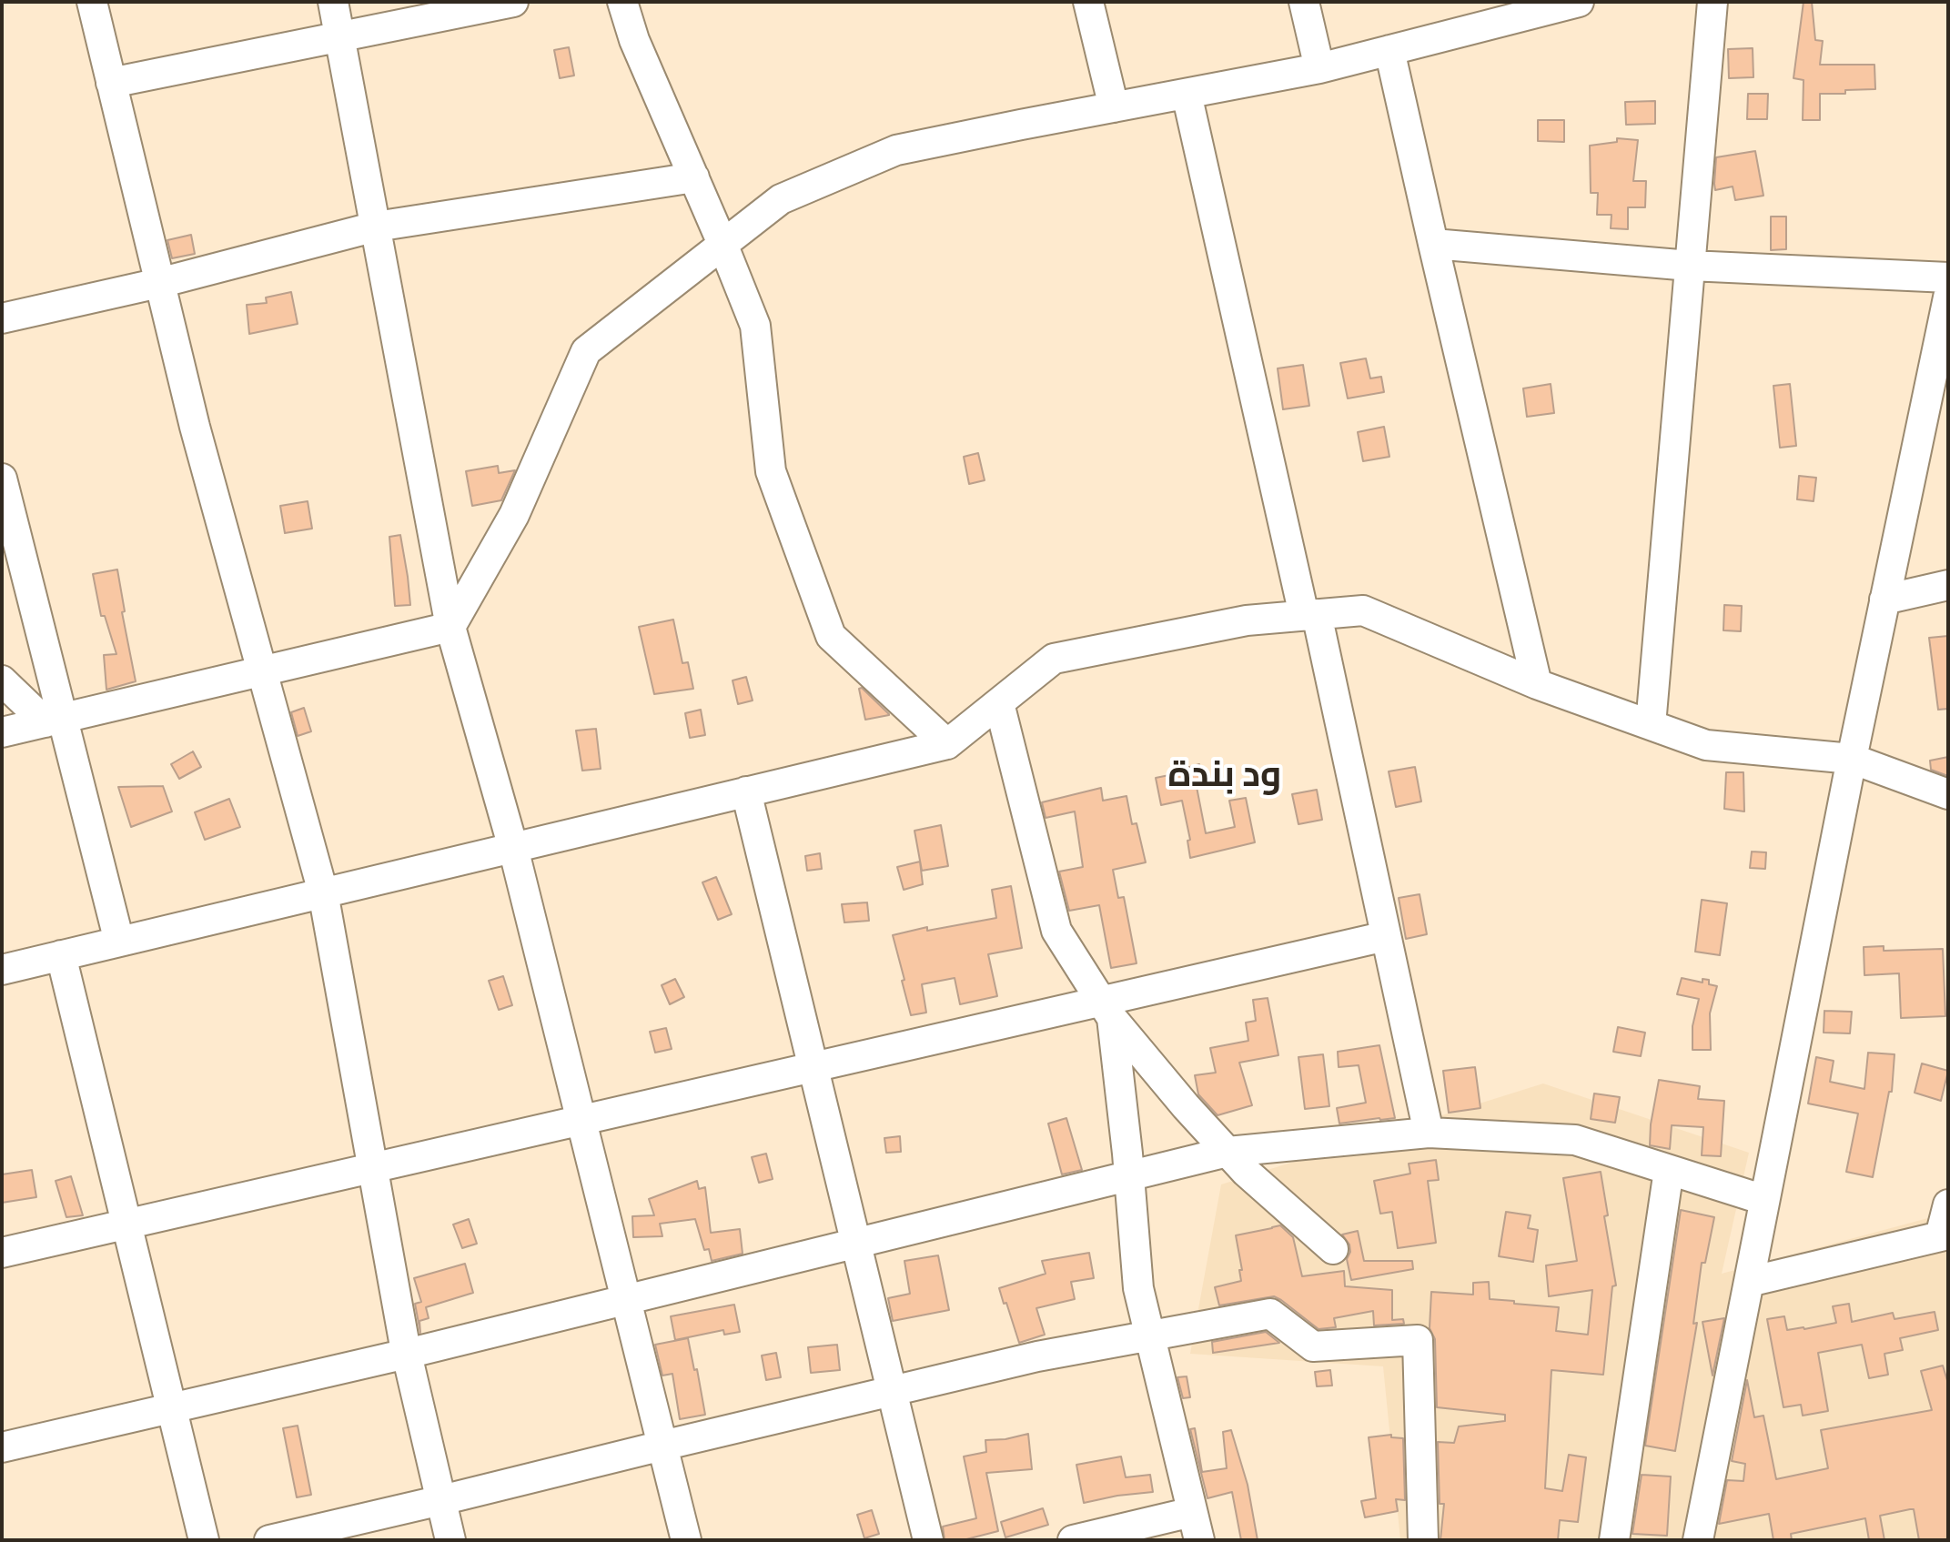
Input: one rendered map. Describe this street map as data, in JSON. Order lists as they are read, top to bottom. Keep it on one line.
{"districts":["ود بندة"]}
